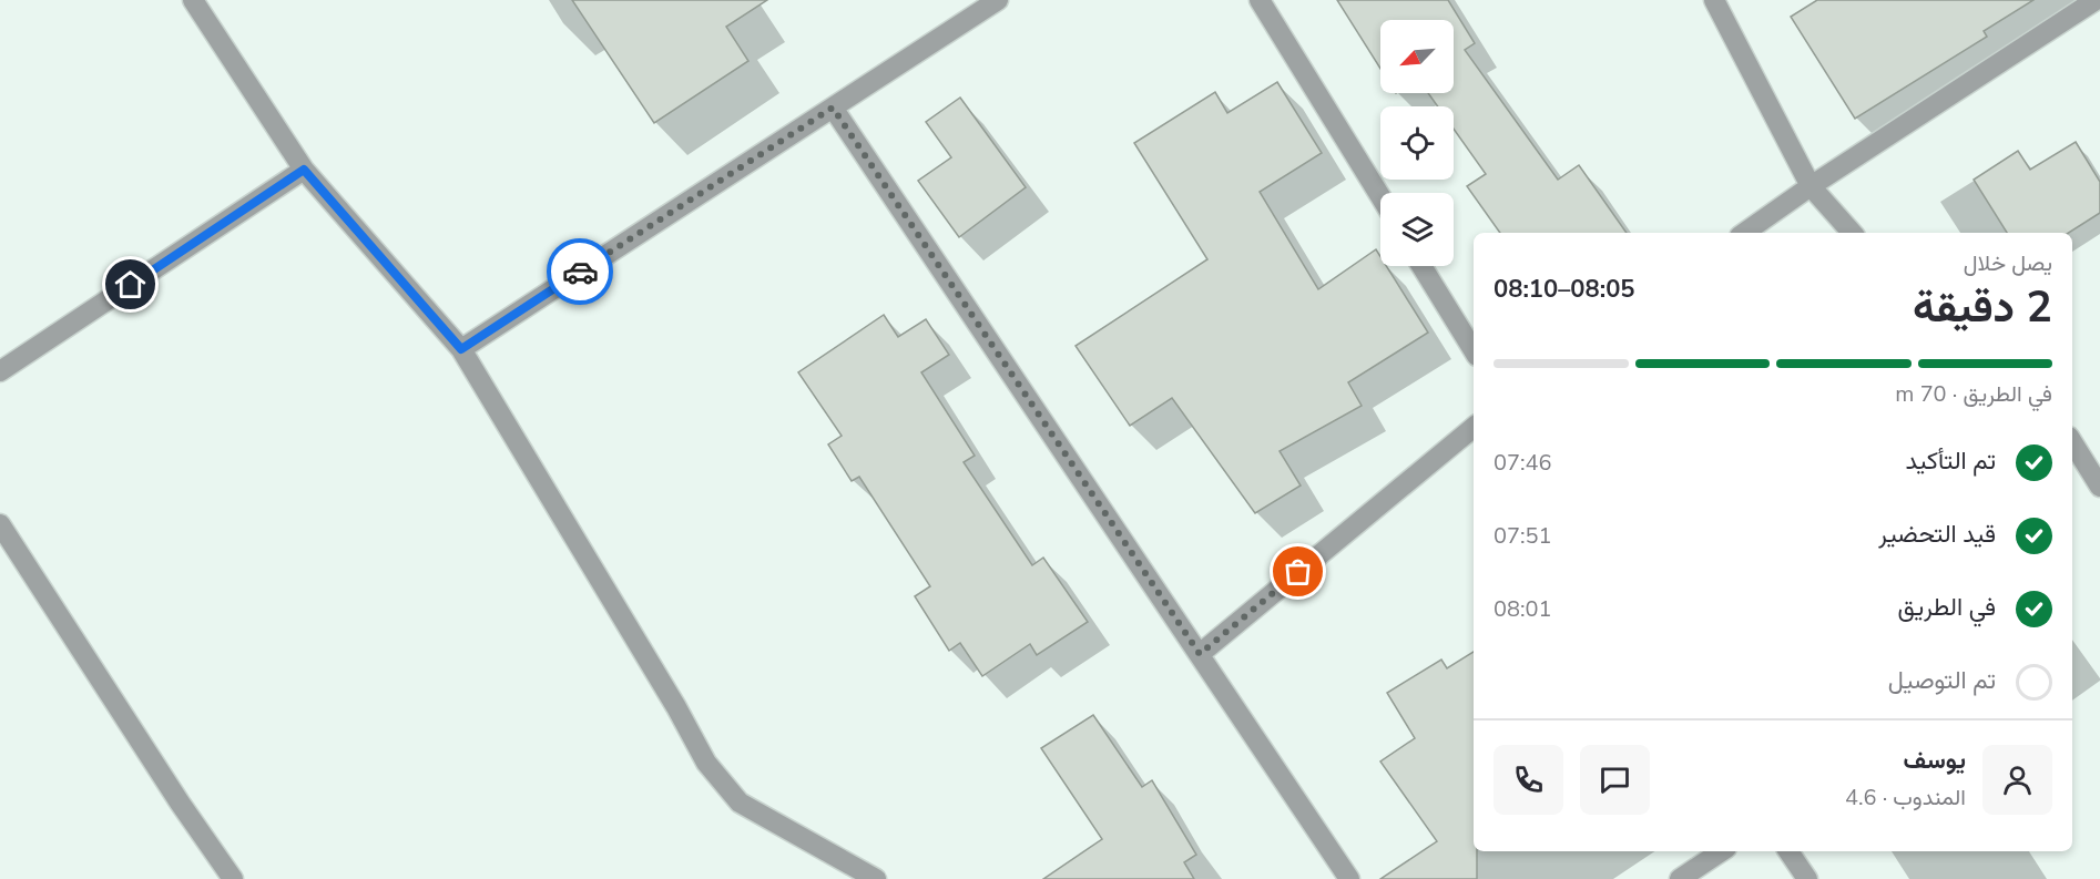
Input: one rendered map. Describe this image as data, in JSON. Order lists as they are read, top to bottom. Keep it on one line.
{"north":"bottom left","page":{"heading":["2 دقيقة","يصل خلال","08:05–08:10"],"panel":["يوسف","المندوب · 4.6"],"bar":"في الطريق · 70 m","list":[["تم التأكيد","07:46"],["قيد التحضير","07:51"],["في الطريق","08:01"],"تم التوصيل"]}}
